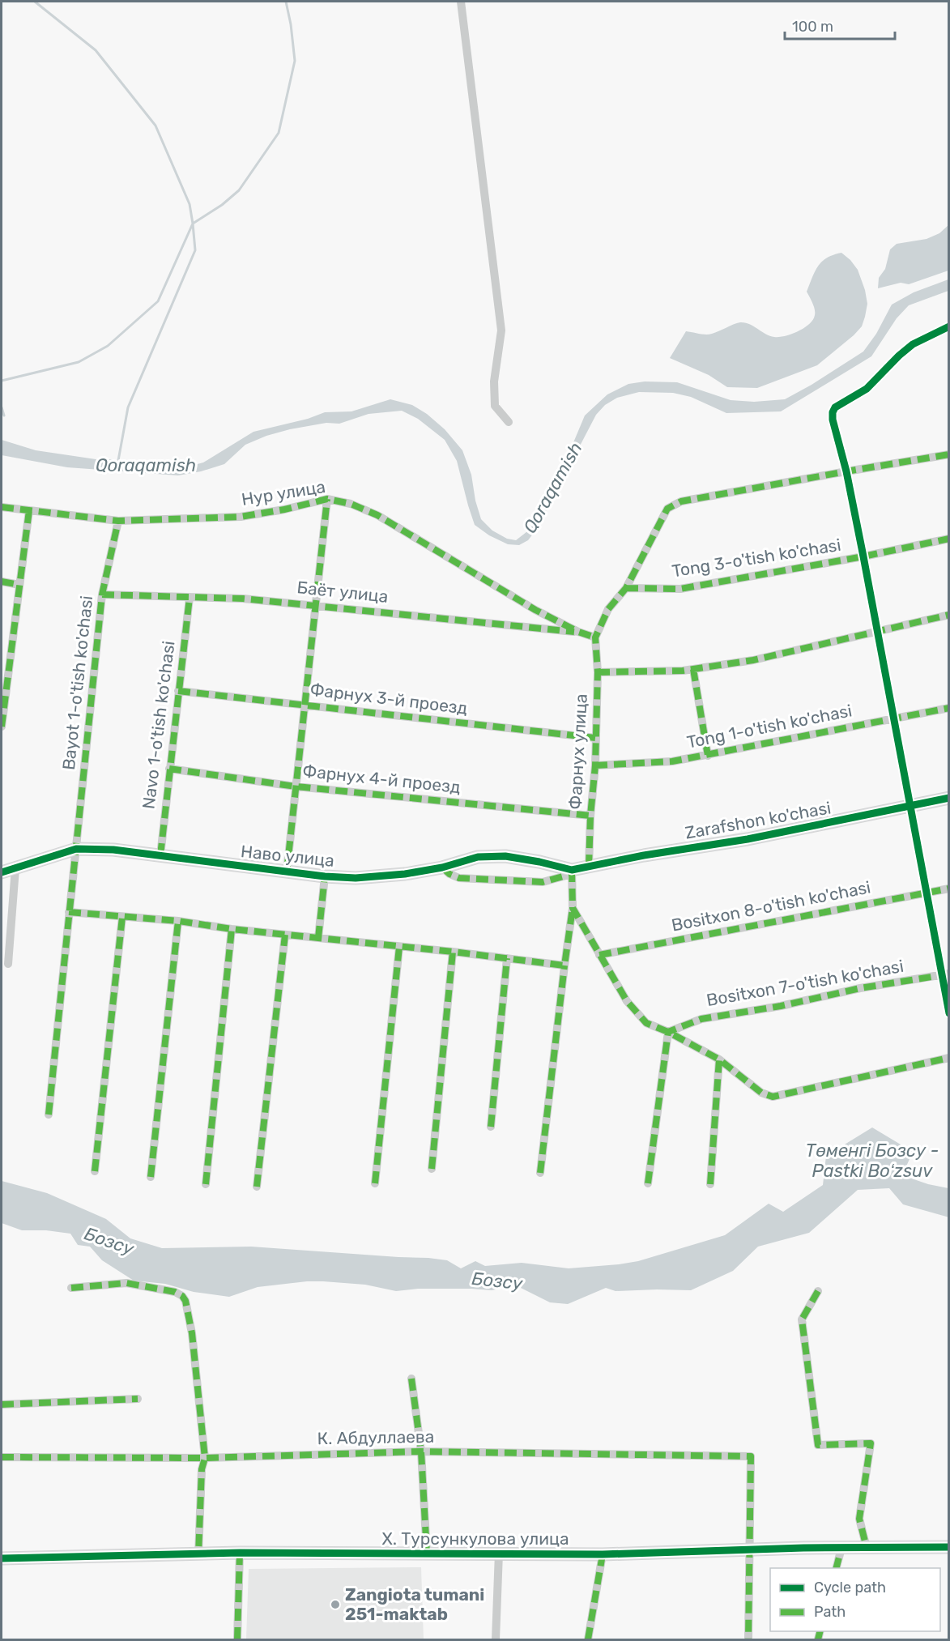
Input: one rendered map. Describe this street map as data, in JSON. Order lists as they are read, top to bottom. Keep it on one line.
{"streets":{"street":["Нур улица","Tong 3-o'tish ko'chasi","Баёт улица","Bayot 1-o'tish ko'chasi","Фарнух 3-й проезд","Navo 1-o'tish ko'chasi","Tong 1-o'tish ko'chasi","Фарнух улица","Фарнух 4-й проезд","Zarafshon ko'chasi","Наво улица","Bositxon 8-o'tish ko'chasi","Bositxon 7-o'tish ko'chasi","К. Абдуллаева","Х. Турсункулова улица"]},"crossings":[["Нур улица","Баёт улица"],["Нур улица","Bayot 1-o'tish ko'chasi"],["Нур улица","Фарнух улица"],["Баёт улица","Bayot 1-o'tish ko'chasi"],["Баёт улица","Navo 1-o'tish ko'chasi"],["Bayot 1-o'tish ko'chasi","Наво улица"],["Фарнух 3-й проезд","Navo 1-o'tish ko'chasi"],["Фарнух 3-й проезд","Фарнух улица"],["Navo 1-o'tish ko'chasi","Фарнух 4-й проезд"],["Navo 1-o'tish ko'chasi","Наво улица"],["Tong 1-o'tish ko'chasi","Фарнух улица"],["Фарнух улица","Фарнух 4-й проезд"],["Фарнух улица","Zarafshon ko'chasi"],["Zarafshon ko'chasi","Наво улица"],["К. Абдуллаева","Х. Турсункулова улица"]],"water":["Qoraqamish","Төменгі Бозсу - Pastki Boʻzsuv","Бозсу"],"places":["Zangiota tumani 251-maktab"],"legend":["Cycle path","Path"],"scale_bar":"100 m"}
